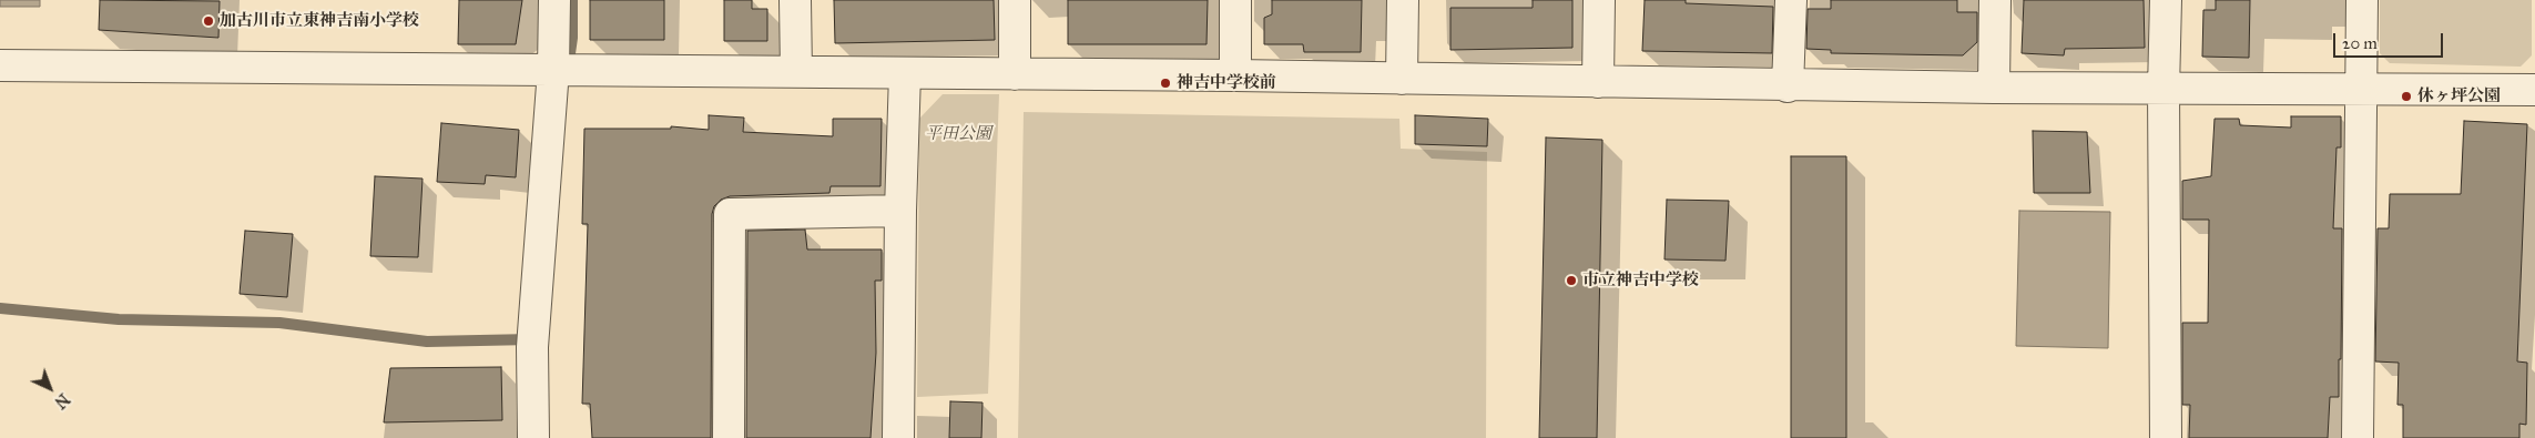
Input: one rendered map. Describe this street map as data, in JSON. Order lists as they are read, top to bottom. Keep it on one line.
{"parks":["平田公園"],"places":["加古川市立東神吉南小学校","神吉中学校前","休ヶ坪公園","市立神吉中学校"],"scale_bar":"20 m","north":"bottom right"}
